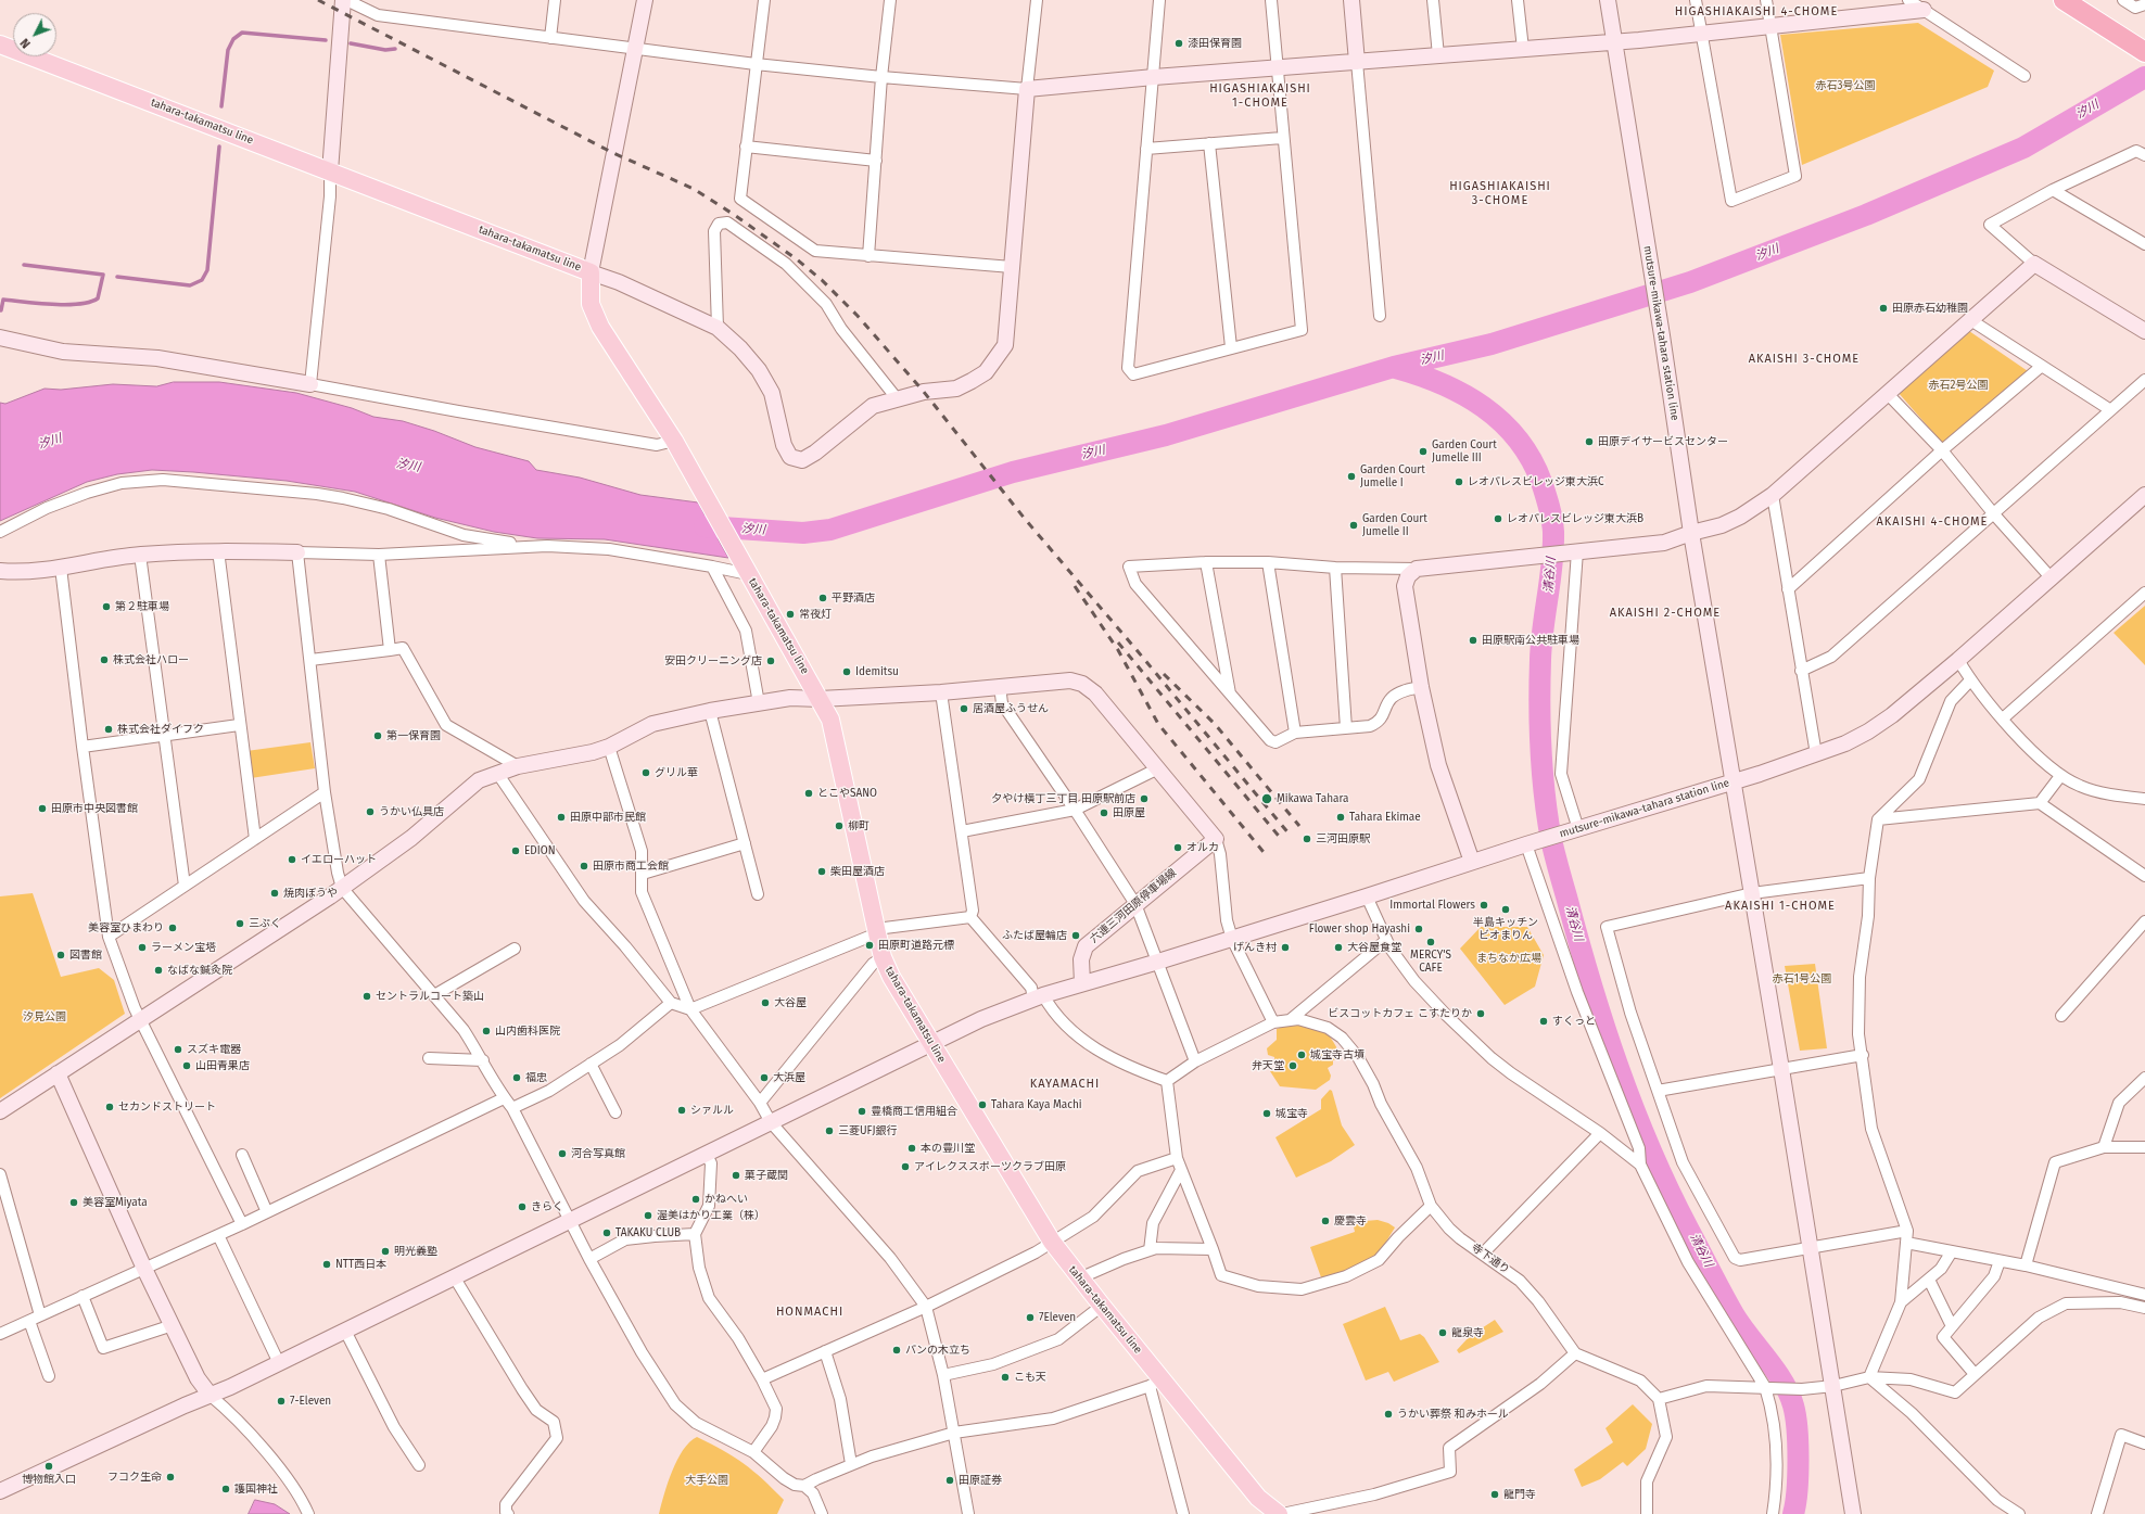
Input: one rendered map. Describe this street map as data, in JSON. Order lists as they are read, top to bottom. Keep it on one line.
{"streets":{"main road":["tahara-takamatsu line"],"street":["mutsure-mikawa-tahara station line","六連三河田原停車場線","寺下通り"]},"crossings":[["mutsure-mikawa-tahara station line","六連三河田原停車場線"]],"districts":["HIGASHIAKAISHI 4-CHOME","HIGASHIAKAISHI 1-CHOME","HIGASHIAKAISHI 3-CHOME","AKAISHI 3-CHOME","AKAISHI 4-CHOME","AKAISHI 2-CHOME","AKAISHI 1-CHOME","KAYAMACHI","HONMACHI"],"water":["汐川","清谷川"],"parks":["赤石3号公園","赤石2号公園","まちなか広場","赤石1号公園","汐見公園","大手公園"],"places":["漆田保育園","田原赤石幼稚園","田原デイサービスセンター","Garden Court Jumelle III","Garden Court Jumelle I","レオパレスビレッジ東大浜C","レオパレスビレッジ東大浜B","Garden Court Jumelle II","平野酒店","第２駐車場","常夜灯","田原駅南公共駐車場","株式会社ハロー","安田クリーニング店","Idemitsu","居酒屋ふうせん","株式会社ダイフク","第一保育園","グリル華","とこやSANO","夕やけ横丁三丁目 田原駅前店","Mikawa Tahara","田原市中央図書館","うかい仏具店","田原屋","田原中部市民館","Tahara Ekimae","柳町","三河田原駅","オルカ","EDION","イエローハット","田原市商工会館","柴田屋酒店","焼肉ぼうや","Immortal Flowers","半島キッチン ビオまりん","三ぷく","美容室ひまわり","Flower shop Hayashi","ふたば屋輪店","MERCY'S CAFE","田原町道路元標","ラーメン宝塔","げんき村","大谷屋食堂","図書館","なばな鍼灸院","セントラルコート築山","大谷屋","ビスコットカフェ こすたりか","すくっと","山内歯科医院","スズキ電器","城宝寺古墳","山田青果店","弁天堂","福忠","大浜屋","Tahara Kaya Machi","セカンドストリート","シァルル","豊橋商工信用組合","城宝寺","三菱UFJ銀行","本の豊川堂","河合写真館","アイレクススポーツクラブ田原","菓子蔵関","かねへい","美容室Miyata","きらく","渥美はかり工業（株）","慶雲寺","TAKAKU CLUB","明光義塾","NTT西日本","7Eleven","龍泉寺","パンの木立ち","こも天","7-Eleven","うかい葬祭 和みホール","博物館入口","フコク生命","田原証券","護国神社","龍門寺"],"north":"bottom left"}
